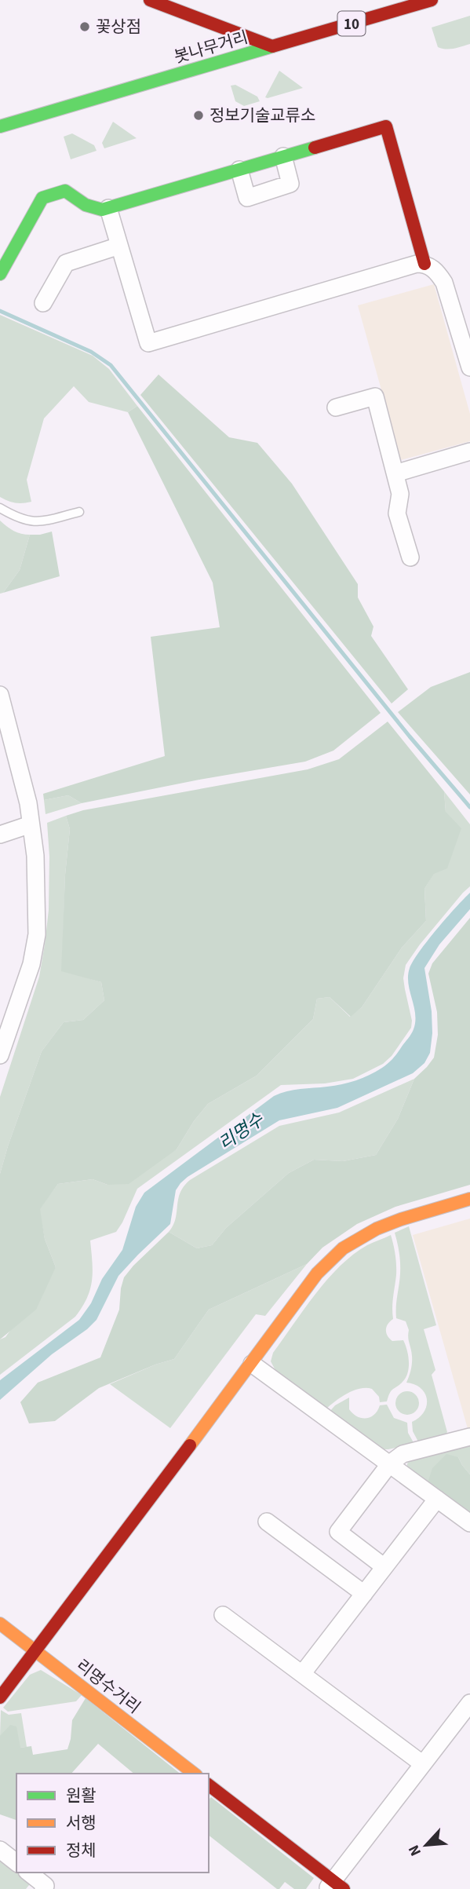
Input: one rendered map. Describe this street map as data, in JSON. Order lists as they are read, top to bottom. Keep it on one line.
{"streets":{"street":["10","봇나무거리","리명수거리"]},"water":["리명수"],"places":["꽃상점","정보기술교류소"],"legend":["원활","서행","정체"],"north":"bottom left"}
